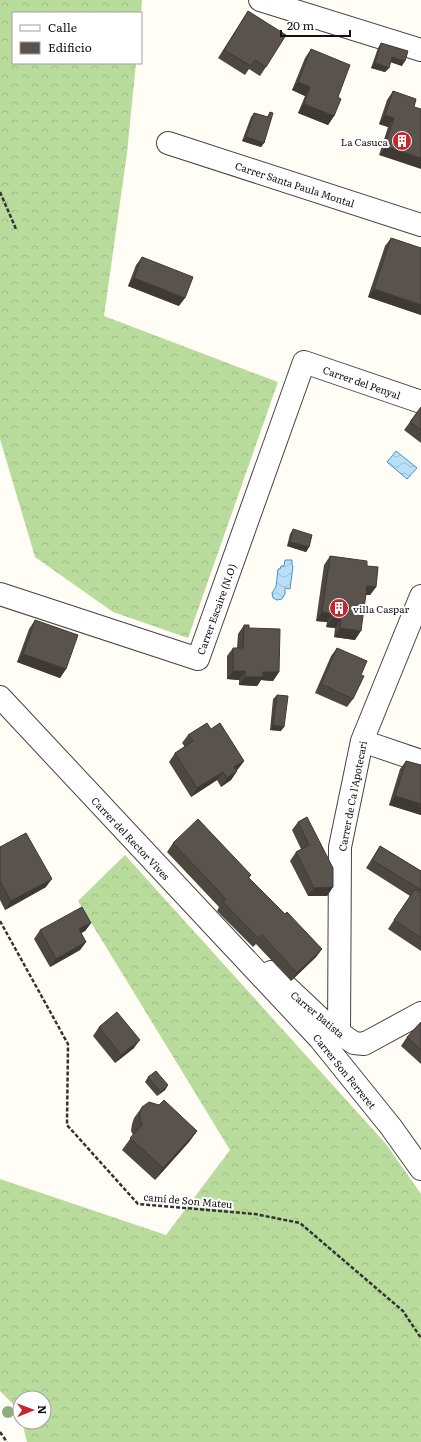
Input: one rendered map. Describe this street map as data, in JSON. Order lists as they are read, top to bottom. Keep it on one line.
{"streets":{"street":["Carrer Santa Paula Montal","Carrer del Penyal","Carrer Escaire (N.O)","Carrer de Ca l'Apotecari","Carrer del Rector Vives","Carrer Batista","Carrer Son Ferreret"],"path":["camí de Son Mateu"]},"crossings":[["Carrer del Penyal","Carrer Escaire (N.O)"],["Carrer de Ca l'Apotecari","Carrer Batista"],["Carrer del Rector Vives","Carrer Batista"],["Carrer del Rector Vives","Carrer Son Ferreret"],["Carrer Batista","Carrer Son Ferreret"]],"places":{"building":["La Casuca","villa Caspar"]},"legend":["Calle","Edificio"],"scale_bar":"20 m","north":"right"}
